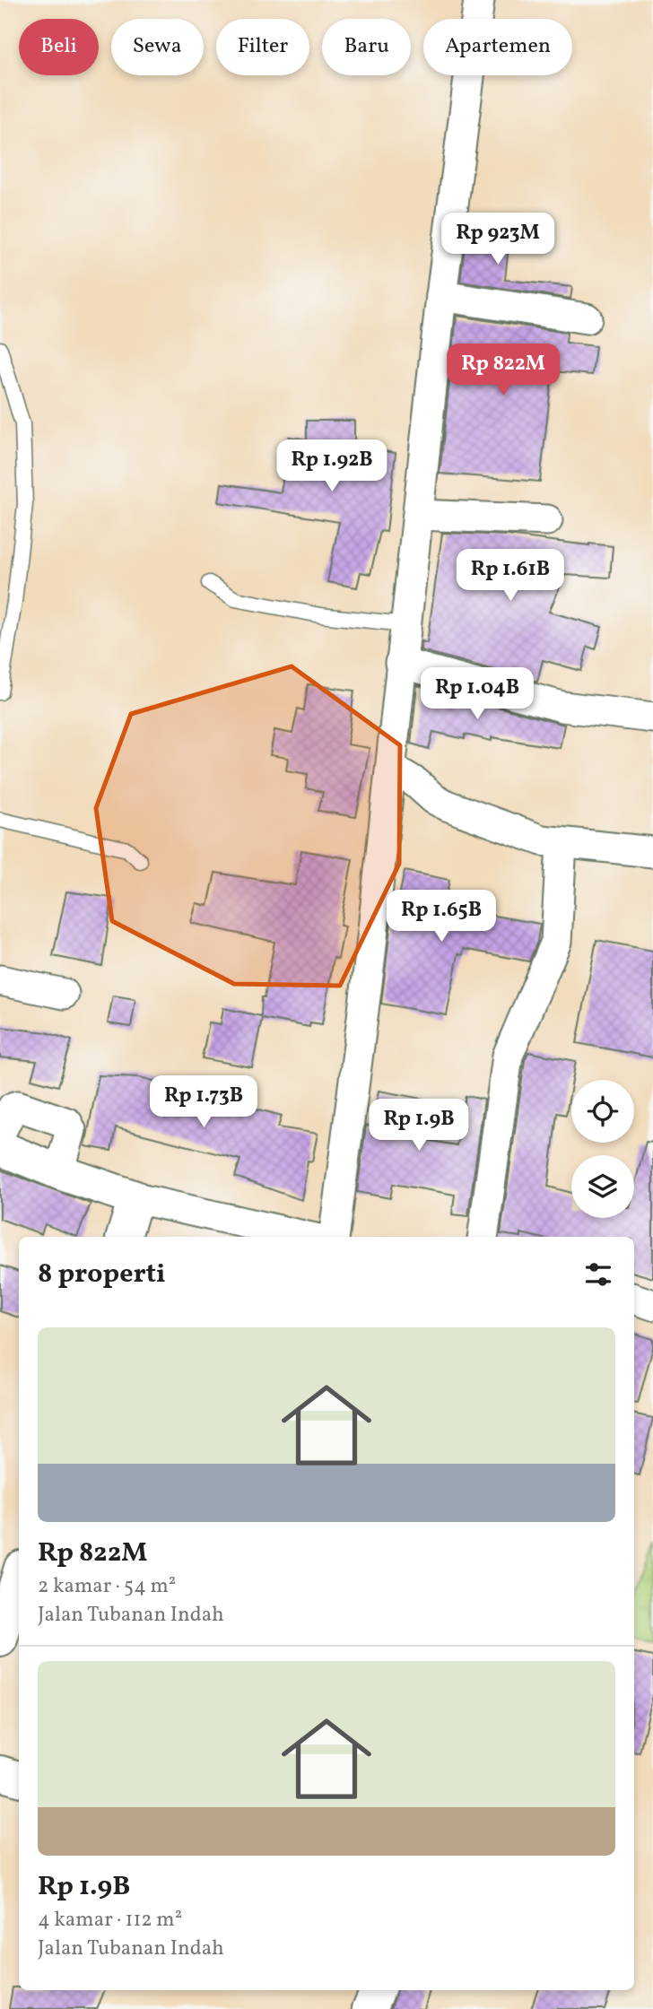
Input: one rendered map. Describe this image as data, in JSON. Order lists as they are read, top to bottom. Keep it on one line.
{"page":{"chip":["Beli","Sewa","Filter","Baru","Apartemen"],"price":["Rp 923M","Rp 822M","Rp 1.92B","Rp 1.61B","Rp 1.04B","Rp 1.65B","Rp 1.73B","Rp 1.9B"],"heading":"8 properti","list":[{"name":"Rp 822M","note":"2 kamar · 54 m² · Jalan Tubanan Indah"},{"name":"Rp 1.9B","note":"4 kamar · 112 m² · Jalan Tubanan Indah"}]}}
